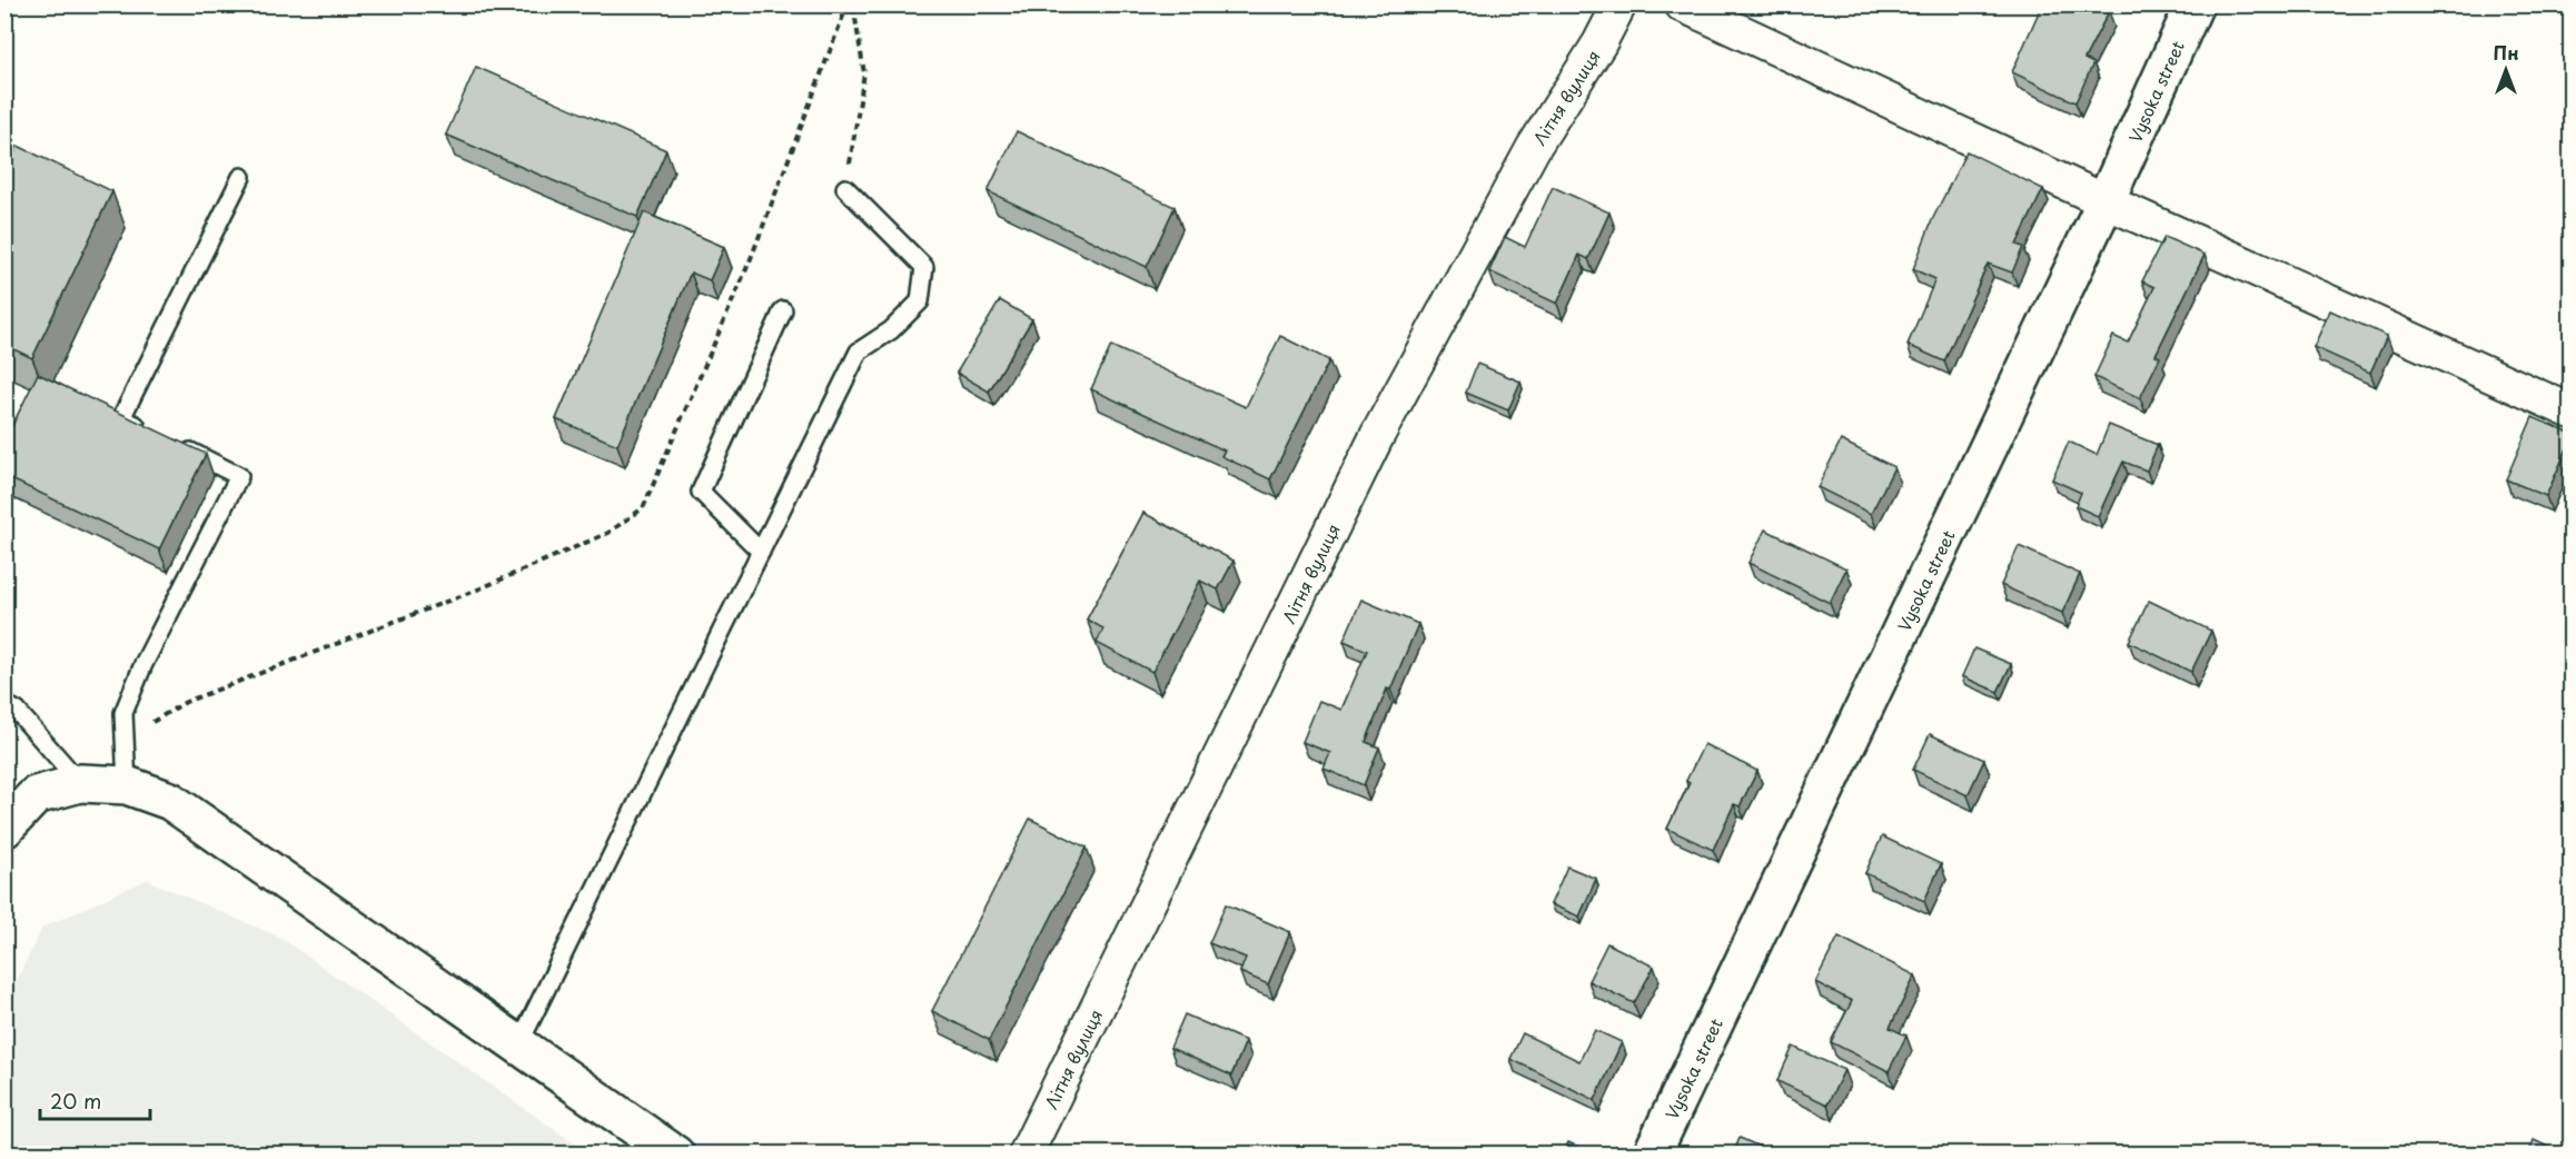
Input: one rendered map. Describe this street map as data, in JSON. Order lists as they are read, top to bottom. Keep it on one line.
{"streets":{"street":["Vysoka street","Літня вулиця"]},"scale_bar":"20 m","north":"top"}
